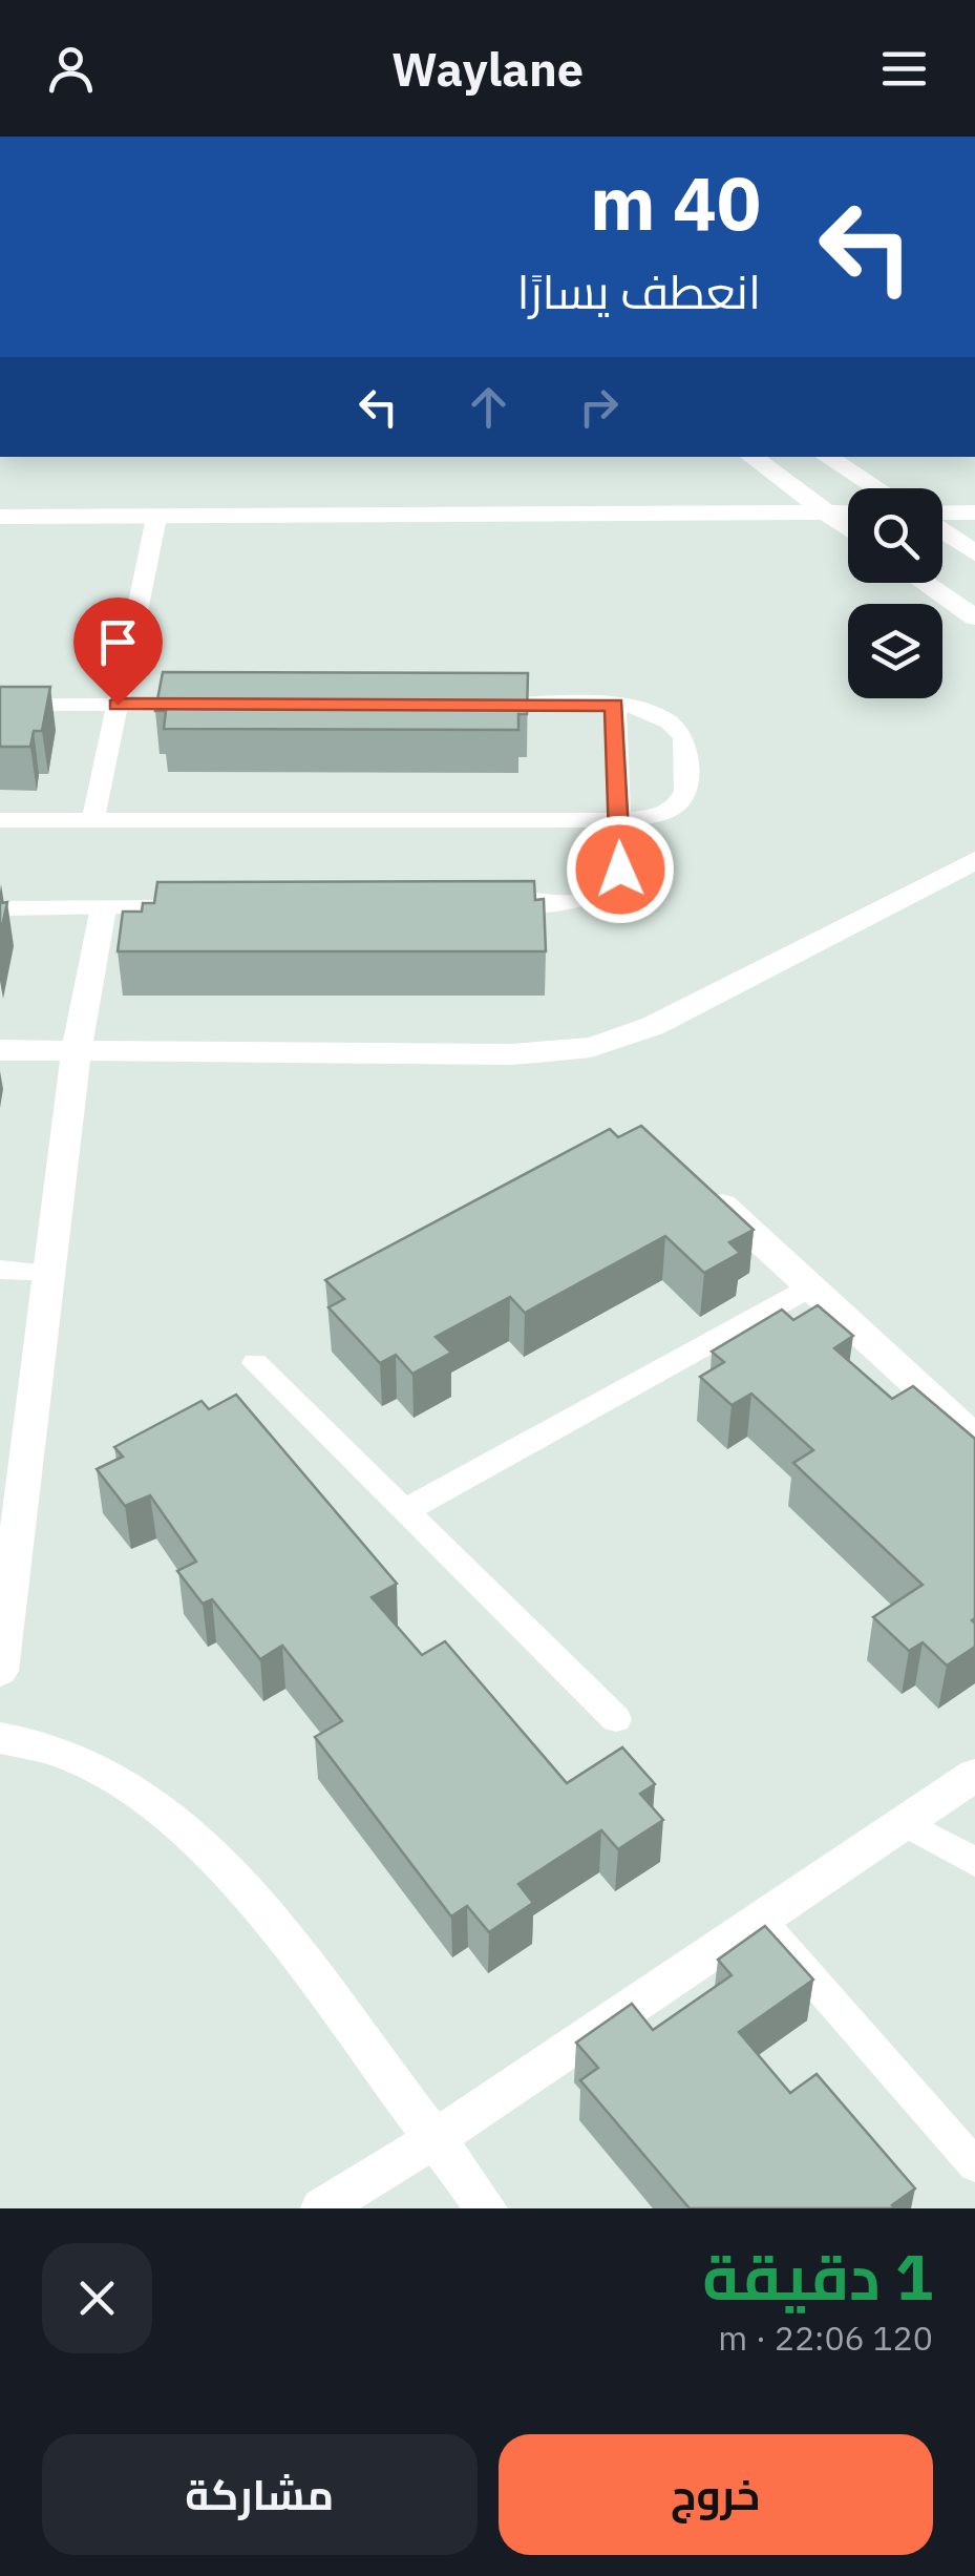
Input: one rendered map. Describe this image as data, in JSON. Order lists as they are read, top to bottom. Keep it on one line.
{"page":{"header":"Waylane","turn":["40 m","انعطف يسارًا"],"heading":["1 دقيقة","120 m · 22:06"],"buttons":["خروج","مشاركة"]}}
